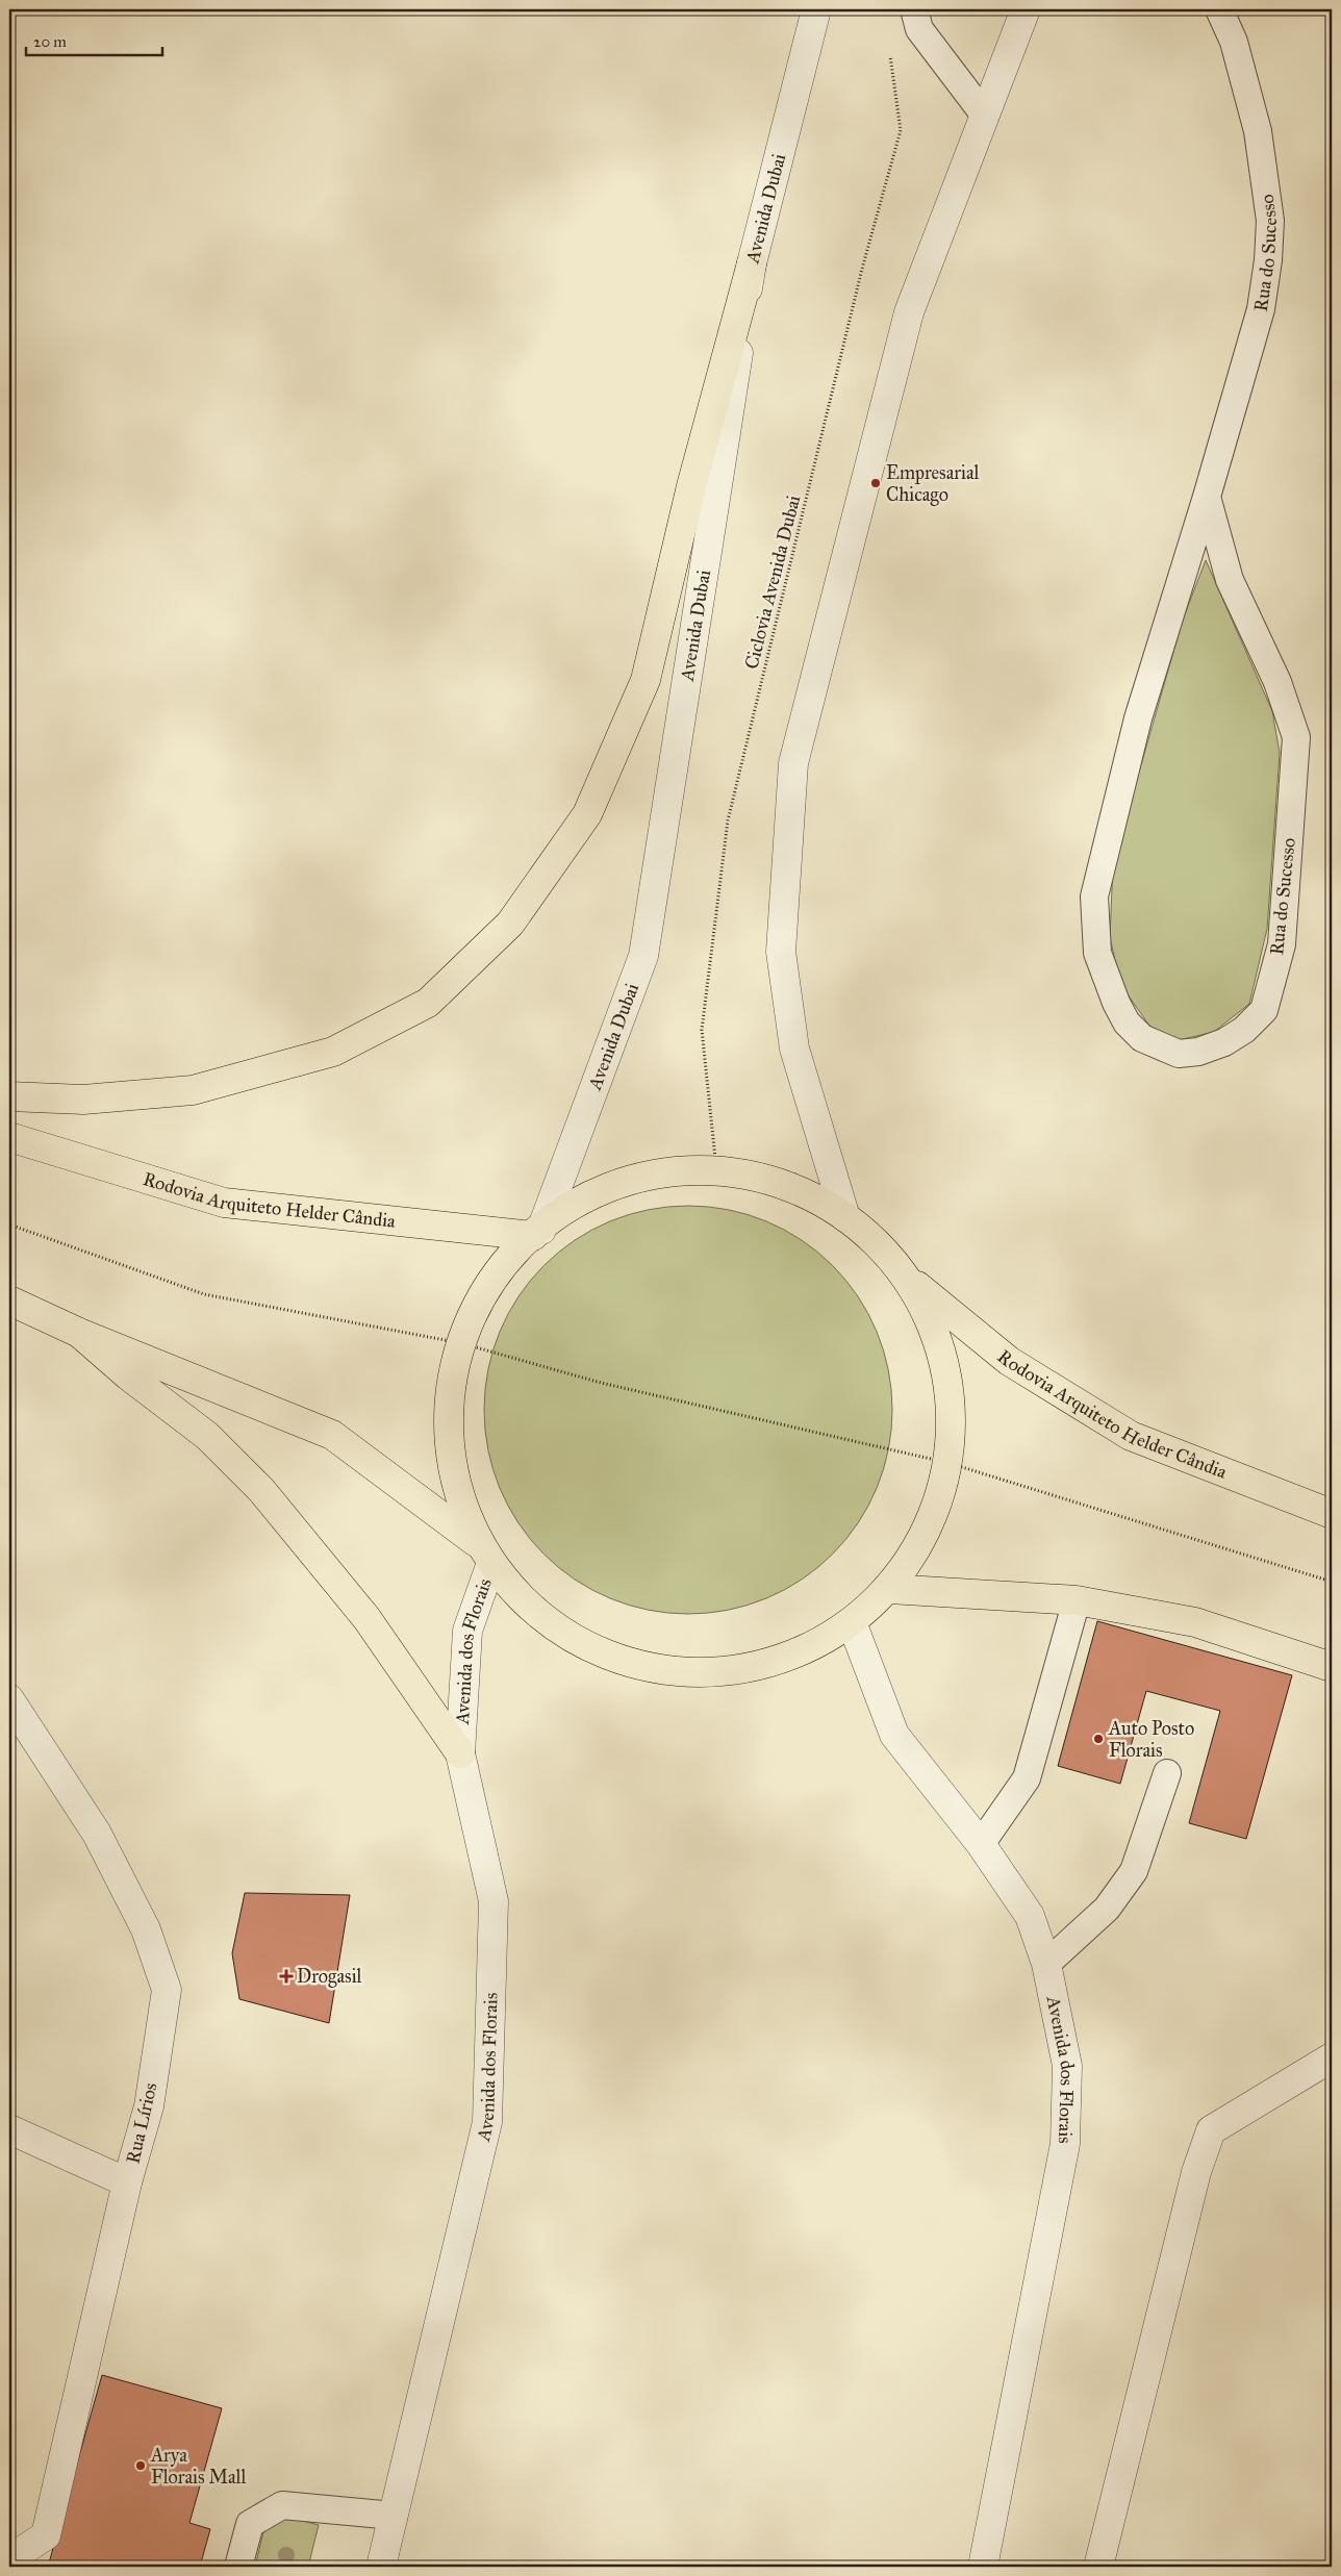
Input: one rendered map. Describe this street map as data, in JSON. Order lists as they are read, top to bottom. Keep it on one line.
{"streets":{"main road":["Rodovia Arquiteto Helder Cândia"],"street":["Avenida Dubai","Avenida dos Florais","Rua Lírios"],"lane":["Rua do Sucesso"],"path":["Ciclovia Avenida Dubai"]},"crossings":[["Avenida Dubai","Rodovia Arquiteto Helder Cândia"]],"places":{"other":["Empresarial Chicago","Auto Posto Florais","Arya Florais Mall"],"health":["Drogasil"]},"scale_bar":"20 m"}
